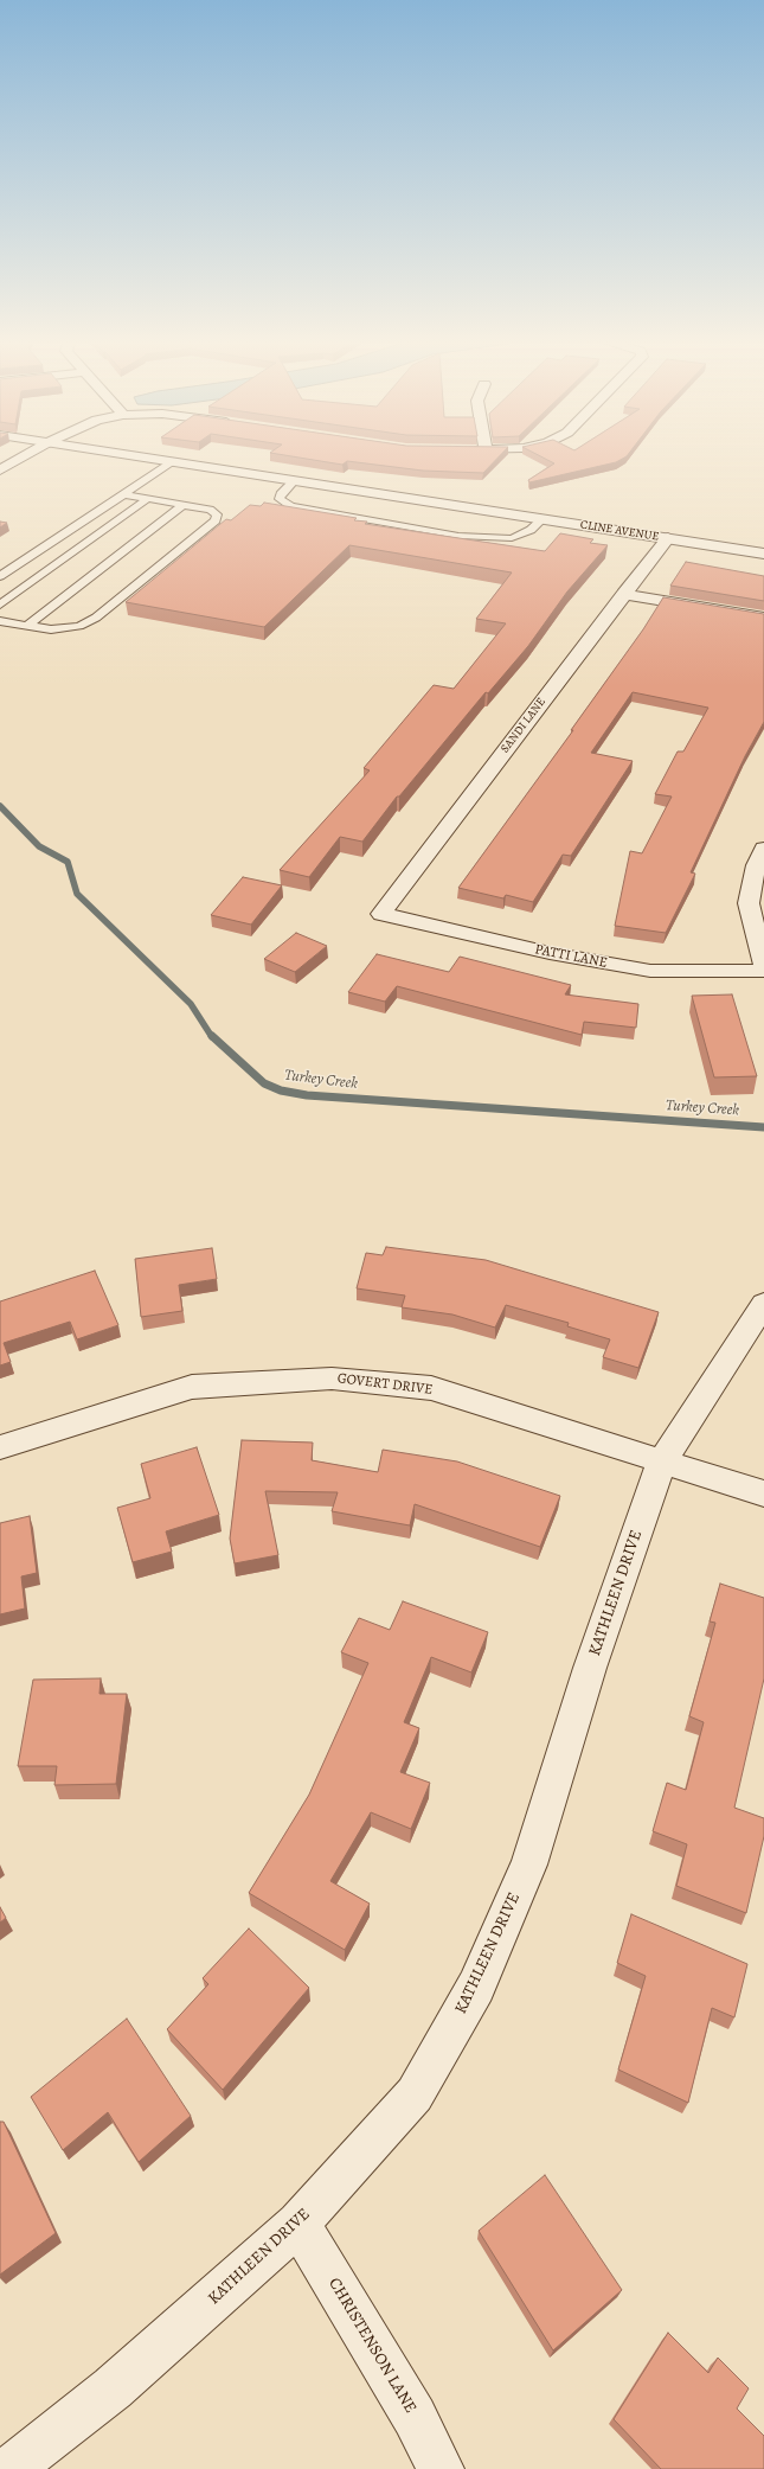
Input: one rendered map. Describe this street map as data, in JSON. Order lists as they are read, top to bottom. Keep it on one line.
{"streets":{"street":["CLINE AVENUE","SANDI LANE","PATTI LANE","GOVERT DRIVE","KATHLEEN DRIVE","CHRISTENSON LANE"]},"crossings":[["CLINE AVENUE","SANDI LANE"],["SANDI LANE","PATTI LANE"],["GOVERT DRIVE","KATHLEEN DRIVE"],["KATHLEEN DRIVE","CHRISTENSON LANE"]],"water":["Turkey Creek"]}
